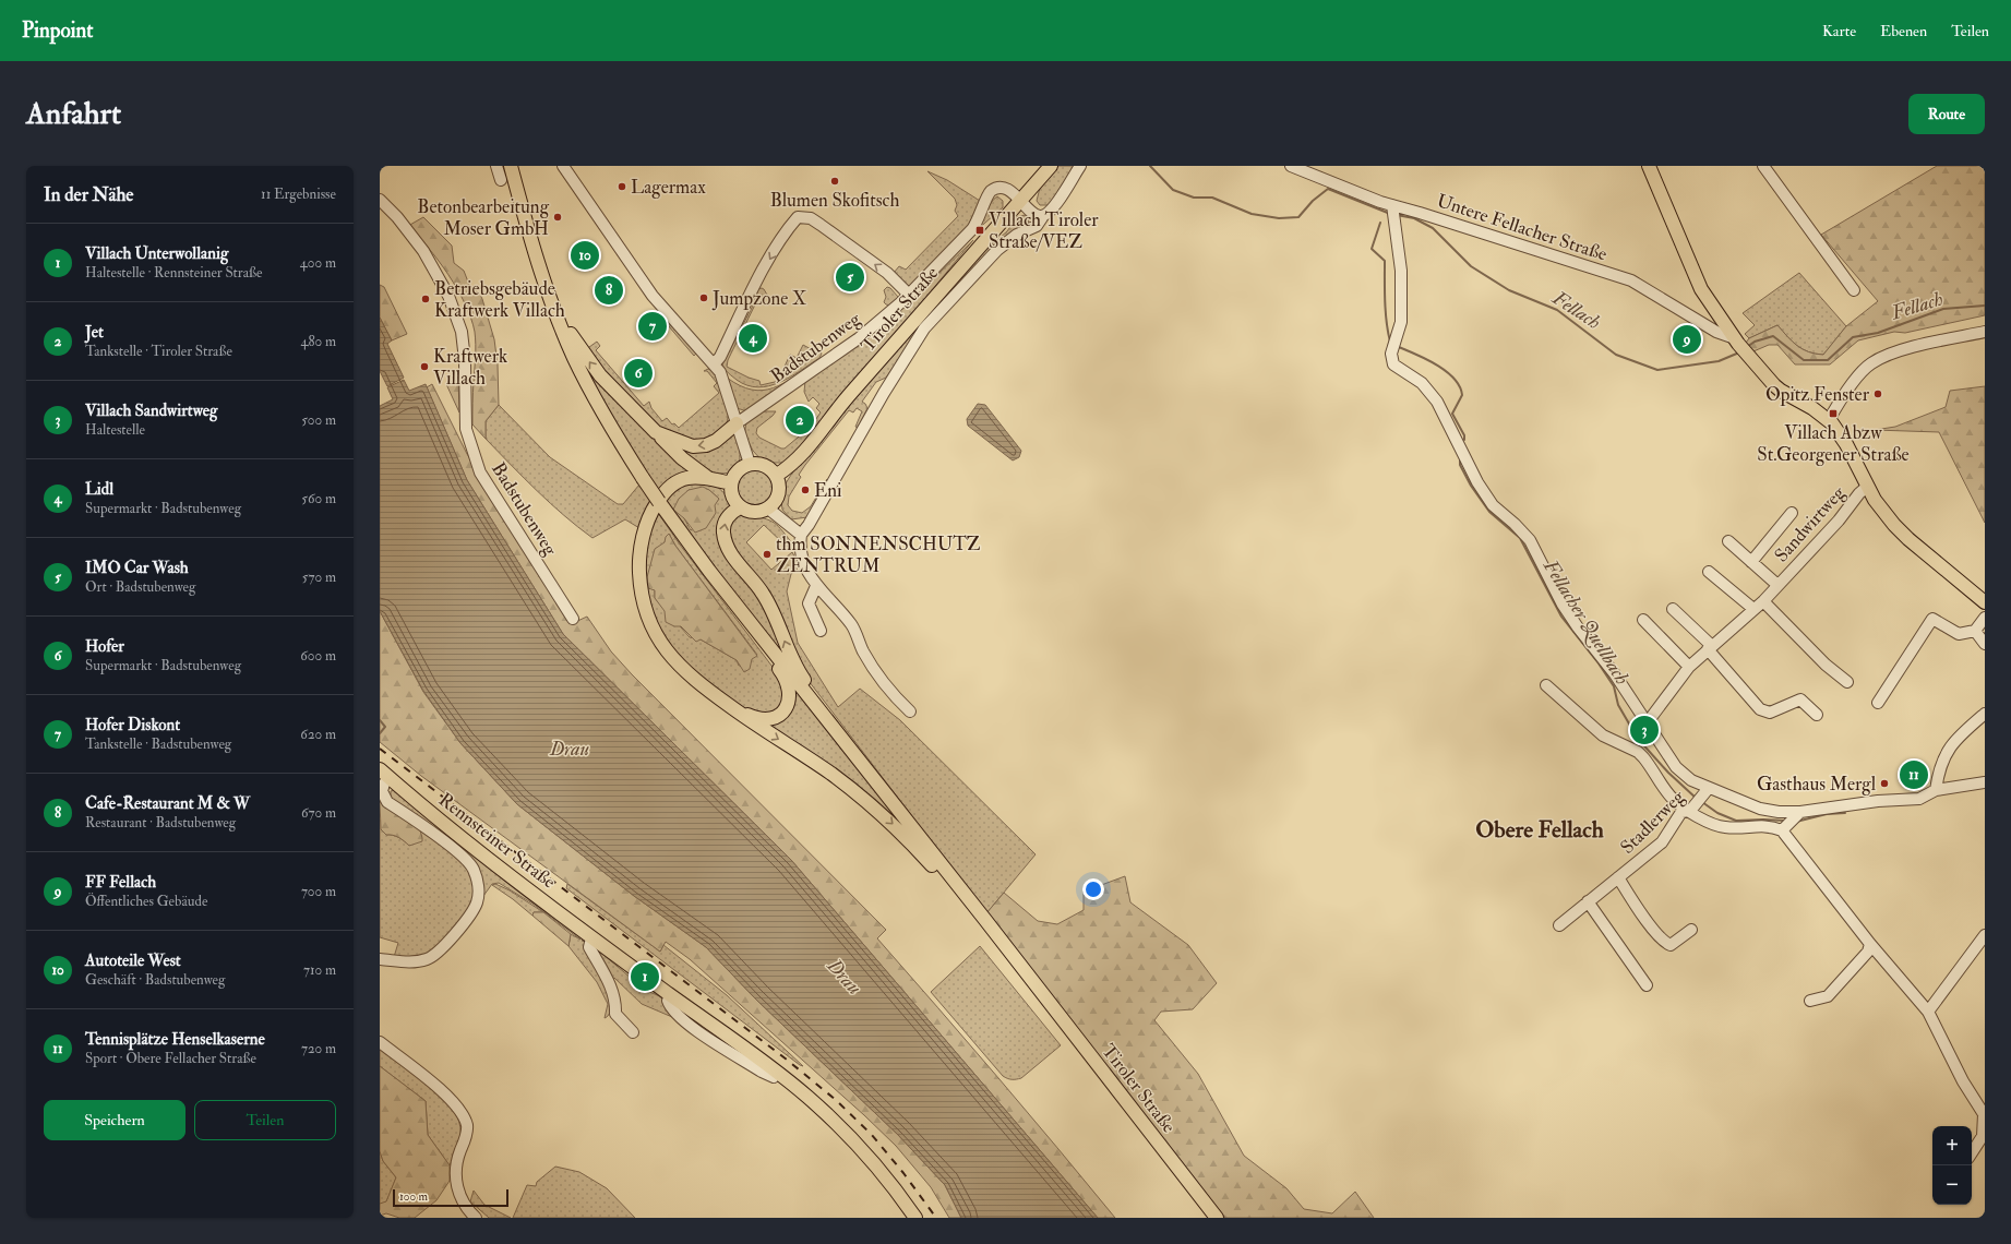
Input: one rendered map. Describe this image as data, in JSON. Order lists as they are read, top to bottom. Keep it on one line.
{"streets":{"main road":["Tiroler Straße","Rennsteiner Straße"],"street":["Untere Fellacher Straße","Badstubenweg","Sandwirtweg","Stadlerweg"]},"crossings":[["Tiroler Straße","Badstubenweg"]],"districts":["Obere Fellach"],"water":["Fellach","Fellacher Quellbach","Drau"],"places":{"other":["Blumen Skofitsch","Lagermax","Betonbearbeitung Moser GmbH","Jumpzone X","Betriebsgebäude Kraftwerk Villach","Kraftwerk Villach","Opitz Fenster","Eni","thm SONNENSCHUTZ ZENTRUM","Gasthaus Mergl"],"transit":["Villach Tiroler Straße/VEZ","Villach Abzw St.Georgener Straße"]},"scale_bar":"100 m","page":{"header":"Pinpoint","nav":["Karte","Ebenen","Teilen"],"buttons":["Route",["Speichern","Teilen"]],"title":"Anfahrt","heading":["In der Nähe","11 Ergebnisse"],"list":[{"mark":"1","name":"Villach Unterwollanig","note":"Haltestelle · Rennsteiner Straße","value":"400 m"},{"mark":"2","name":"Jet","note":"Tankstelle · Tiroler Straße","value":"480 m"},{"mark":"3","name":"Villach Sandwirtweg","note":"Haltestelle","value":"500 m"},{"mark":"4","name":"Lidl","note":"Supermarkt · Badstubenweg","value":"560 m"},{"mark":"5","name":"IMO Car Wash","note":"Ort · Badstubenweg","value":"570 m"},{"mark":"6","name":"Hofer","note":"Supermarkt · Badstubenweg","value":"600 m"},{"mark":"7","name":"Hofer Diskont","note":"Tankstelle · Badstubenweg","value":"620 m"},{"mark":"8","name":"Cafe-Restaurant M & W","note":"Restaurant · Badstubenweg","value":"670 m"},{"mark":"9","name":"FF Fellach","note":"Öffentliches Gebäude","value":"700 m"},{"mark":"10","name":"Autoteile West","note":"Geschäft · Badstubenweg","value":"710 m"},{"mark":"11","name":"Tennisplätze Henselkaserne","note":"Sport · Obere Fellacher Straße","value":"720 m"}],"pins":["10","5","8","7","4","9","6","2","3","11","1"],"map_buttons":["+","−"],"scale":"100 m"}}
